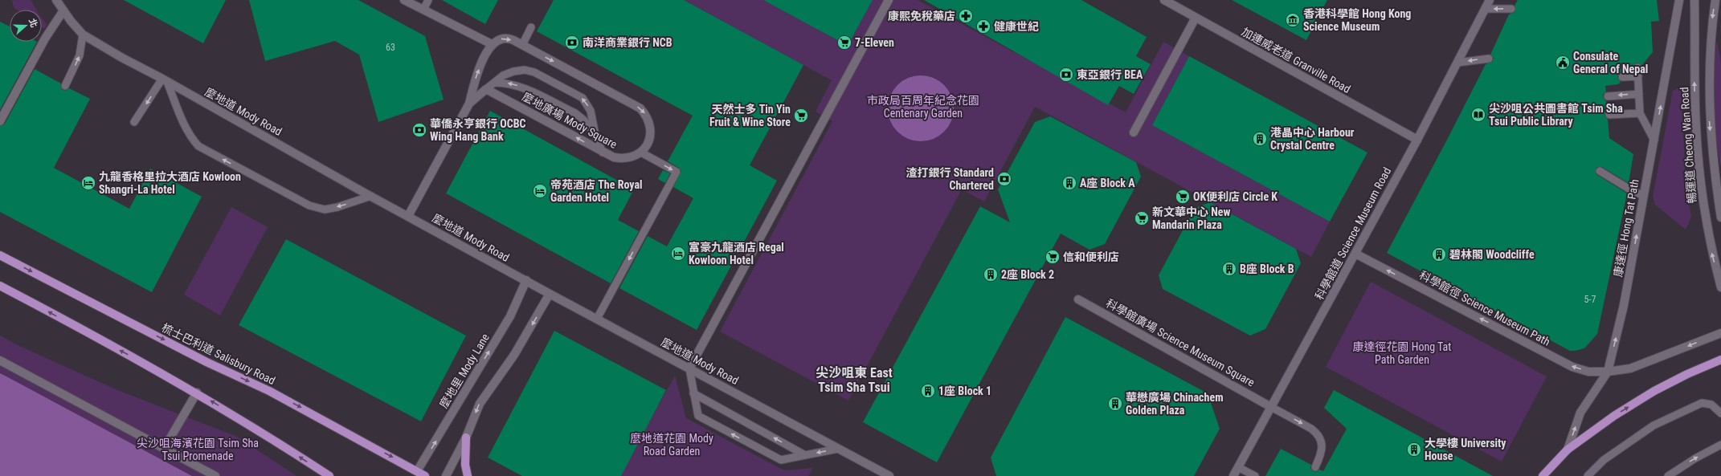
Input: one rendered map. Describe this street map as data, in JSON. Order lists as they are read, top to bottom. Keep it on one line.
{"streets":{"main road":["梳士巴利道 Salisbury Road"],"street":["加連威老道 Granville Road","麼地道 Mody Road","麼地廣場 Mody Square","暢運道 Cheong Wan Road","康達徑 Hong Tat Path","科學館道 Science Museum Road","科學館徑 Science Museum Path","科學館廣場 Science Museum Square","麼地里 Mody Lane"]},"crossings":[["加連威老道 Granville Road","科學館道 Science Museum Road"],["麼地道 Mody Road","麼地里 Mody Lane"],["康達徑 Hong Tat Path","科學館徑 Science Museum Path"],["科學館道 Science Museum Road","科學館徑 Science Museum Path"],["科學館道 Science Museum Road","科學館廣場 Science Museum Square"],["梳士巴利道 Salisbury Road","麼地里 Mody Lane"]],"one_way":["麼地廣場 Mody Square","康達徑 Hong Tat Path","科學館徑 Science Museum Path"],"districts":["尖沙咀東 East Tsim Sha Tsui"],"parks":["市政局百周年紀念花園 Centenary Garden","康達徑花園 Hong Tat Path Garden","麼地道花園 Mody Road Garden","尖沙咀海濱花園 Tsim Sha Tsui Promenade"],"places":{"pharmacy":["康熙免稅藥店","健康世紀"],"museum":["香港科學館 Hong Kong Science Museum"],"bank":["南洋商業銀行 NCB","東亞銀行 BEA","華僑永亨銀行 OCBC Wing Hang Bank","渣打銀行 Standard Chartered"],"supermarket":["7-Eleven","天然士多 Tin Yin Fruit & Wine Store","OK便利店 Circle K","新文華中心 New Mandarin Plaza","信和便利店"],"public building":["Consulate General of Nepal"],"library":["尖沙咀公共圖書館 Tsim Sha Tsui Public Library"],"building":["港晶中心 Harbour Crystal Centre","A座 Block A","碧林閣 Woodcliffe","B座 Block B","2座 Block 2","1座 Block 1","華懋廣場 Chinachem Golden Plaza","大學樓 University House"],"hotel":["九龍香格里拉大酒店 Kowloon Shangri-La Hotel","帝苑酒店 The Royal Garden Hotel","富豪九龍酒店 Regal Kowloon Hotel"]},"house_numbers":["63","5-7"],"north":"right"}
